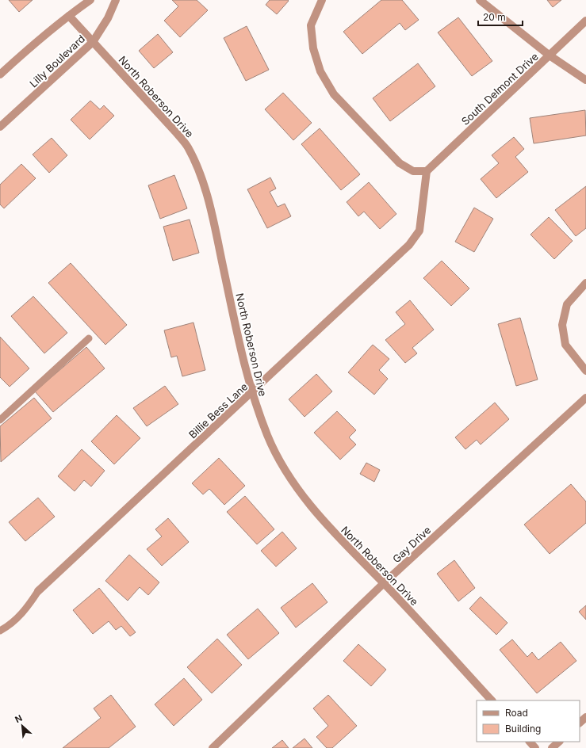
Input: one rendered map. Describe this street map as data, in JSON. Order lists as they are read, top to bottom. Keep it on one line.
{"streets":{"street":["Lilly Boulevard","South Delmont Drive","North Roberson Drive","Billie Bess Lane","Gay Drive"]},"crossings":[["Lilly Boulevard","North Roberson Drive"],["South Delmont Drive","Billie Bess Lane"],["North Roberson Drive","Billie Bess Lane"],["North Roberson Drive","Gay Drive"]],"legend":["Road","Building"],"scale_bar":"20 m","north":"top left"}
